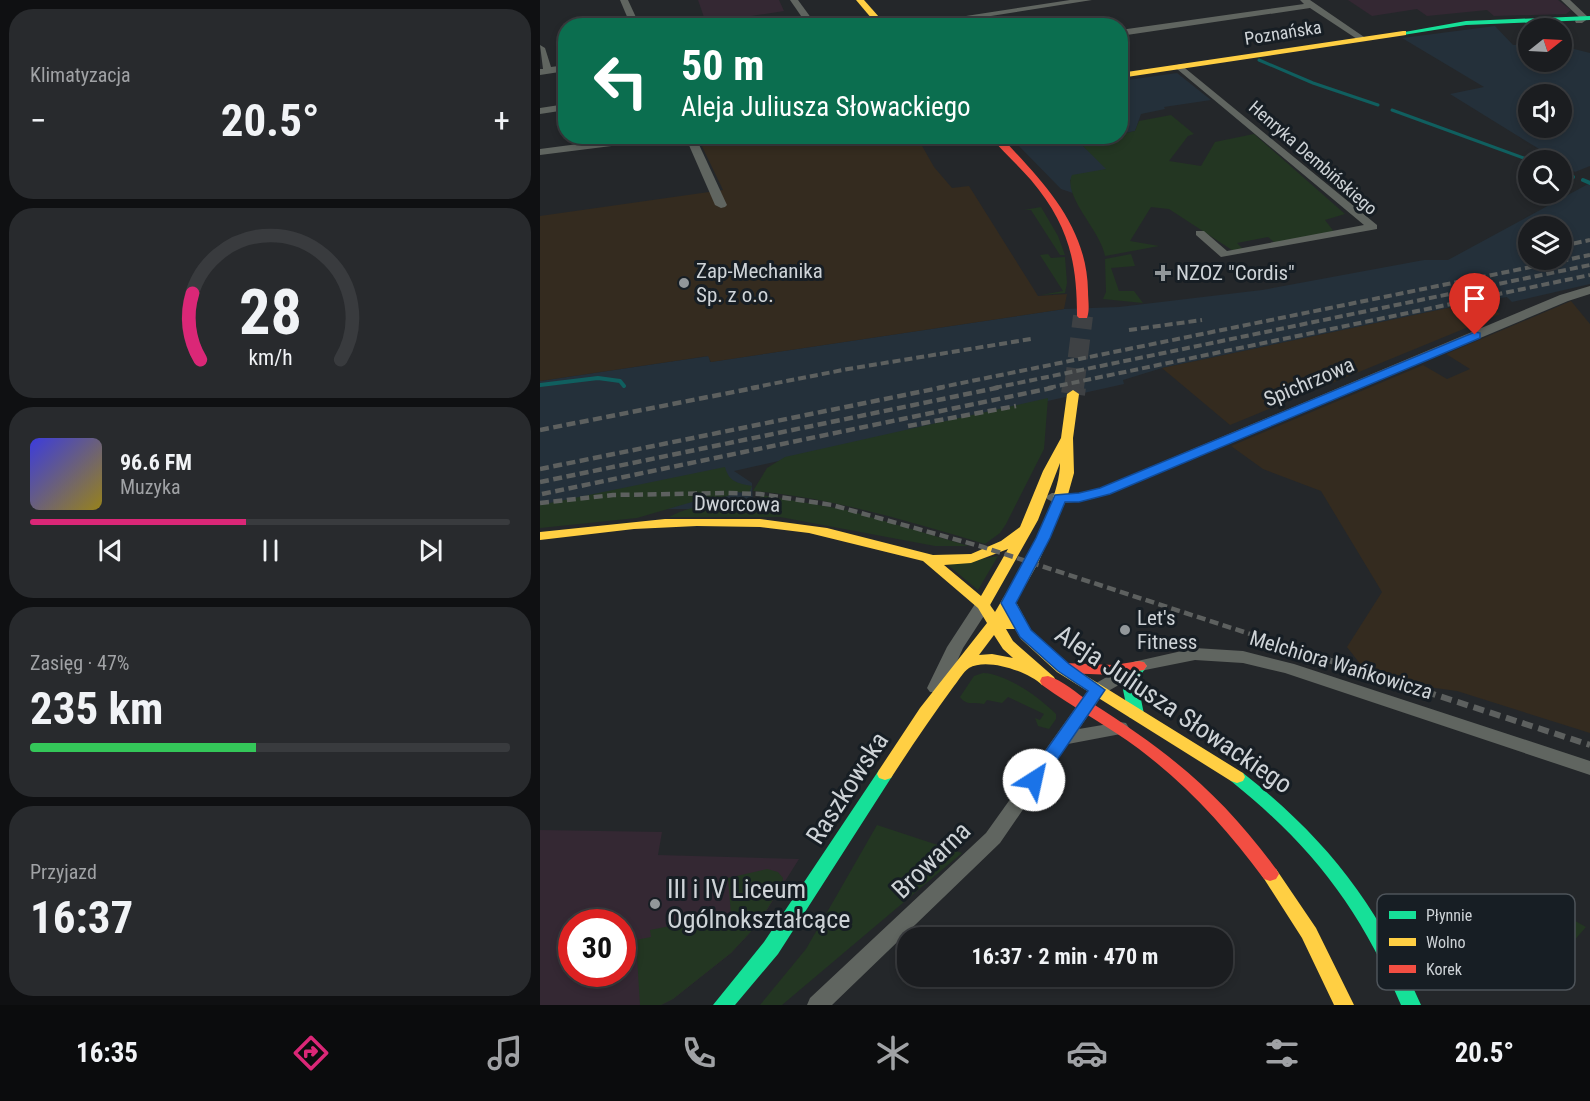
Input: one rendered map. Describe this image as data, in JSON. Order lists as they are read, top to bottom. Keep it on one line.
{"streets":{"main road":["Poznańska","Dworcowa","Aleja Juliusza Słowackiego","Raszkowska"],"street":["Henryka Dembińskiego","Spichrzowa","Melchiora Wańkowicza","Browarna"]},"crossings":[["Poznańska","Henryka Dembińskiego"],["Spichrzowa","Raszkowska"],["Dworcowa","Aleja Juliusza Słowackiego"],["Dworcowa","Raszkowska"],["Melchiora Wańkowicza","Aleja Juliusza Słowackiego"],["Melchiora Wańkowicza","Browarna"],["Aleja Juliusza Słowackiego","Raszkowska"],["Aleja Juliusza Słowackiego","Browarna"]],"places":{"health":["NZOZ \"Cordis\""],"other":["Zap-Mechanika Sp. z o.o.","Let's Fitness","III i IV Liceum Ogólnokształcące"]},"legend":["Płynnie","Wolno","Korek"],"north":"right","page":{"tile":["Klimatyzacja",["Zasięg · 47%","235 km"],["Przyjazd","16:37"]],"turn":["50 m","Aleja Juliusza Słowackiego"],"heat":["−","20.5°","+"],"song":["96.6 FM","Muzyka"],"limit":"30","trip":"16:37 · 2 min · 470 m","tabs":["16:35","20.5°"],"gauge":["28","km/h"]}}
